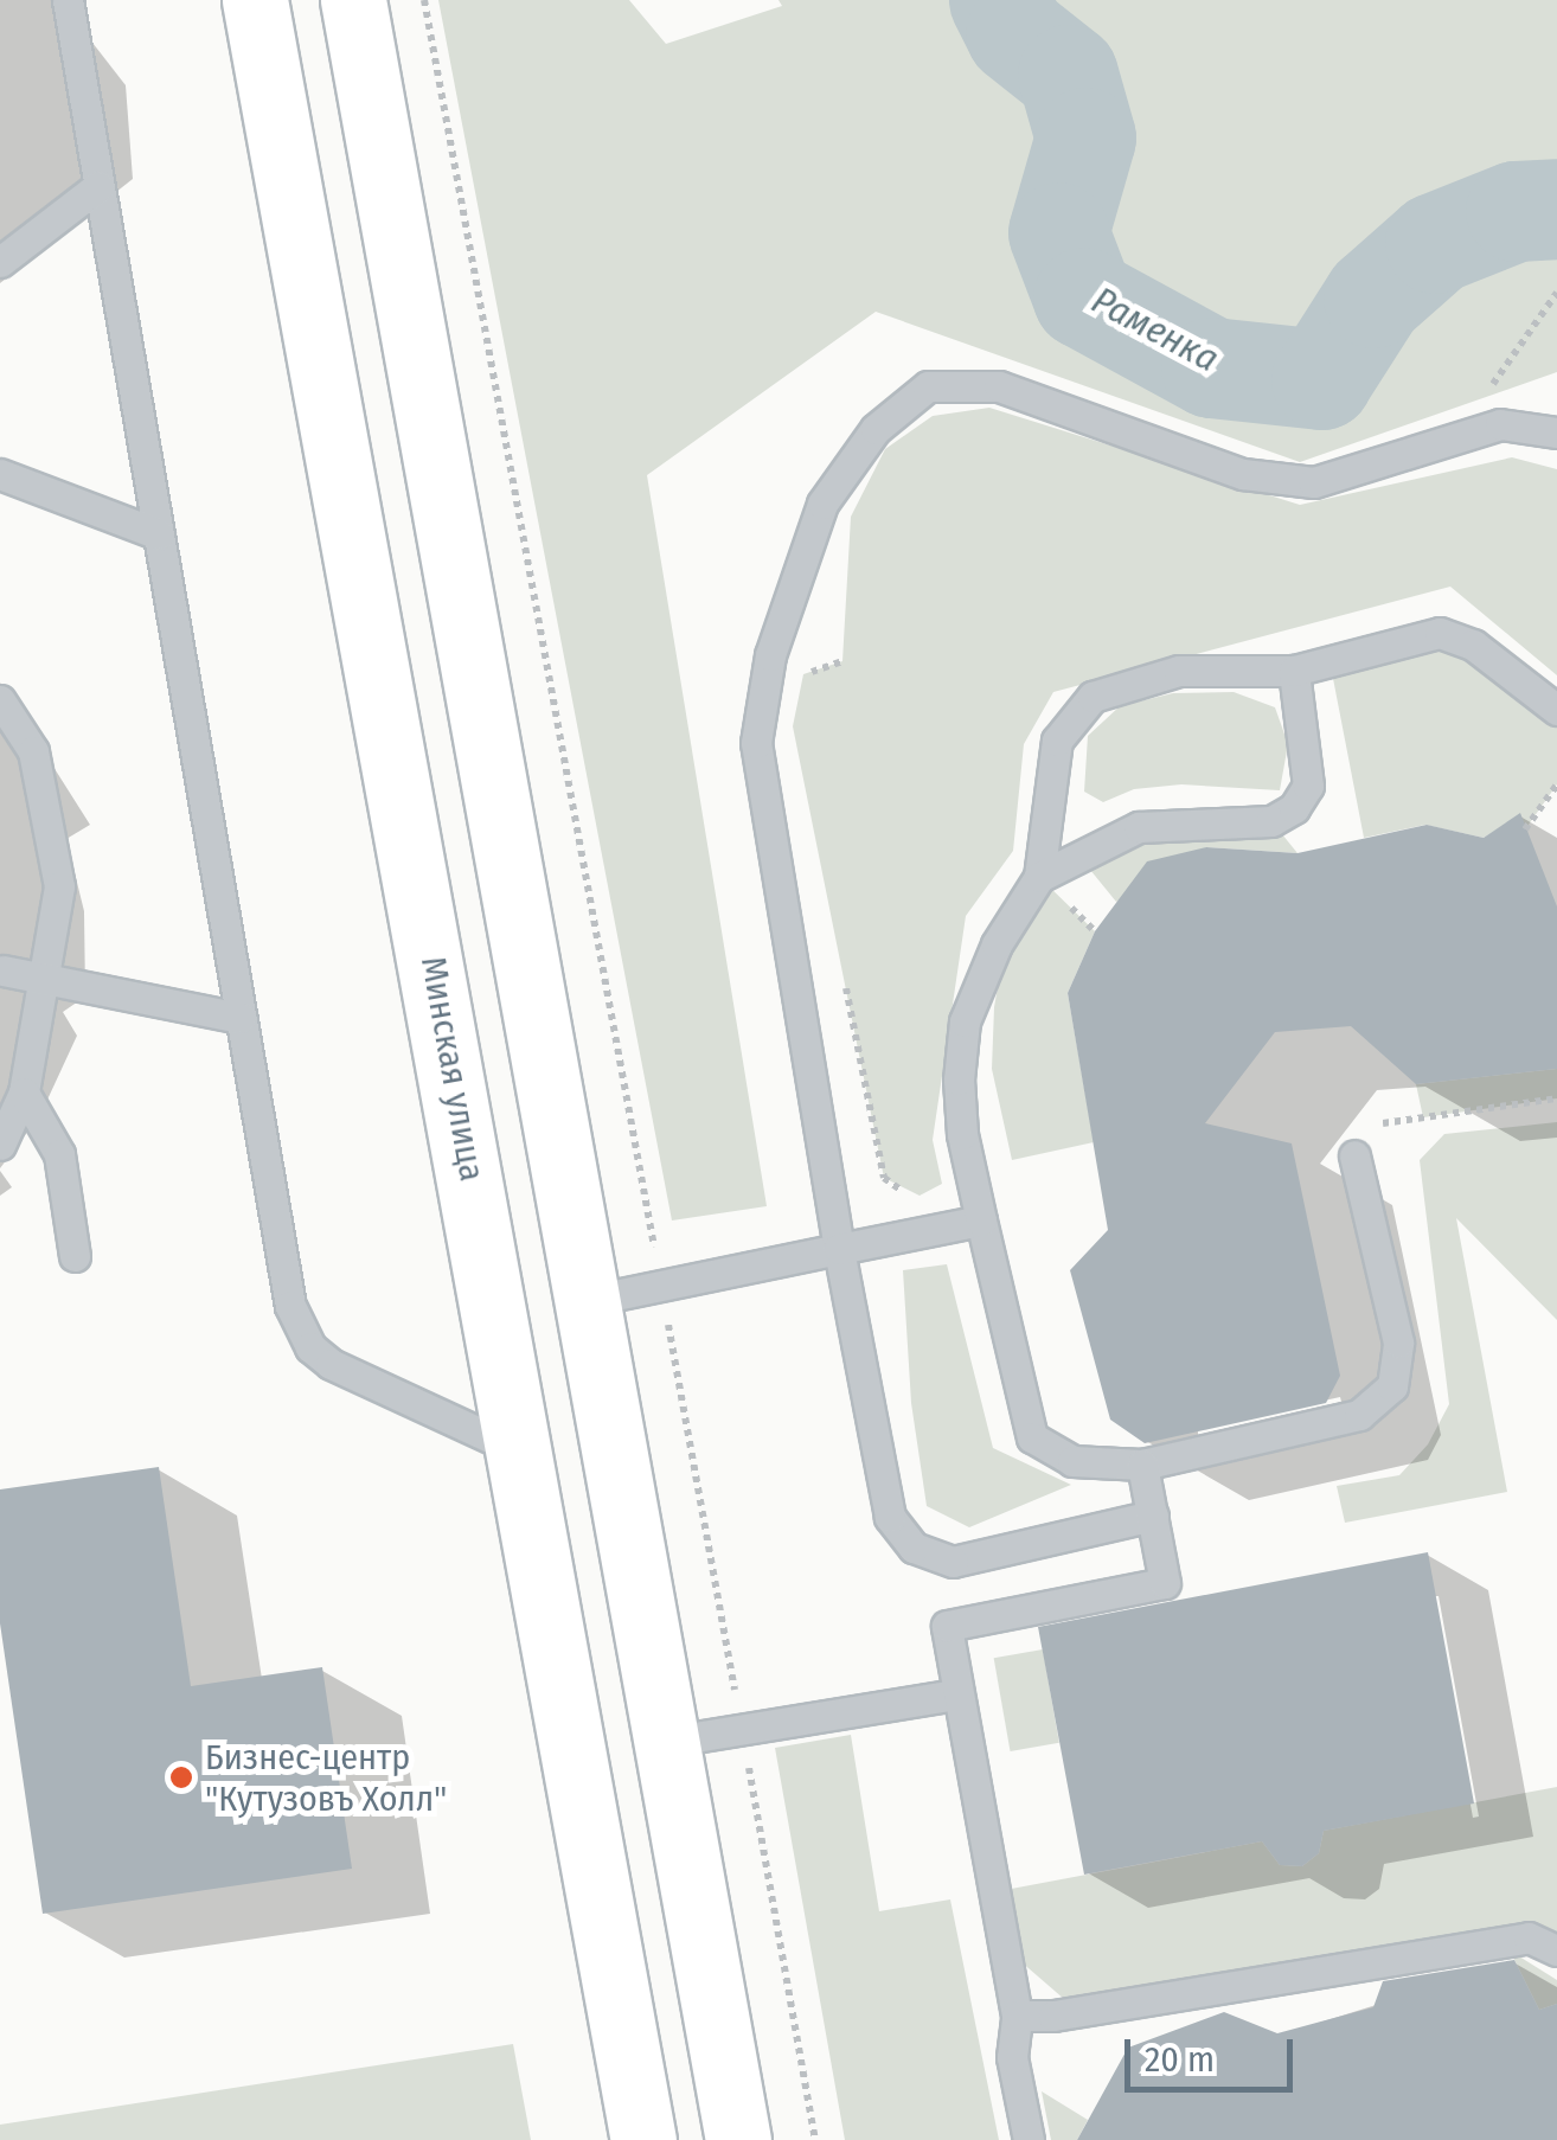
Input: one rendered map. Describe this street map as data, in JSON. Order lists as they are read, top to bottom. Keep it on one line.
{"streets":{"main road":["Минская улица"]},"water":["Раменка"],"places":["Бизнес-центр \"Кутузовъ Холл\""],"scale_bar":"20 m"}
